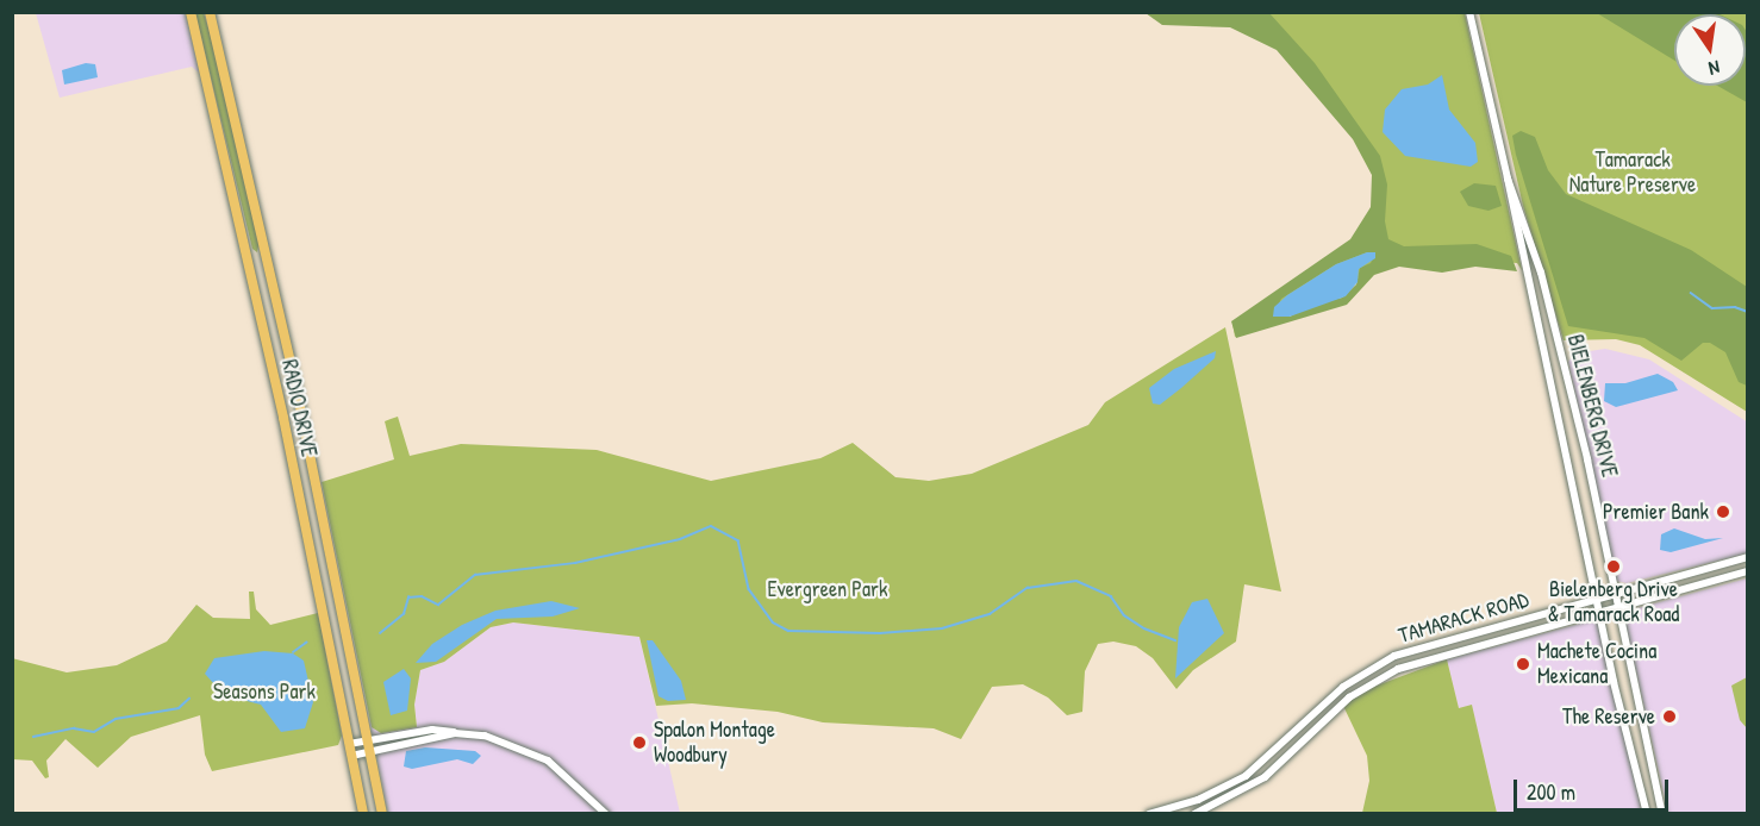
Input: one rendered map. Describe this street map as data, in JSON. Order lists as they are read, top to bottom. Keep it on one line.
{"streets":{"main road":["RADIO DRIVE"],"street":["BIELENBERG DRIVE","TAMARACK ROAD"]},"crossings":[["BIELENBERG DRIVE","TAMARACK ROAD"]],"parks":["Tamarack Nature Preserve","Evergreen Park","Seasons Park"],"places":["Premier Bank","Bielenberg Drive & Tamarack Road","Machete Cocina Mexicana","The Reserve","Spalon Montage Woodbury"],"scale_bar":"200 m","north":"bottom"}
